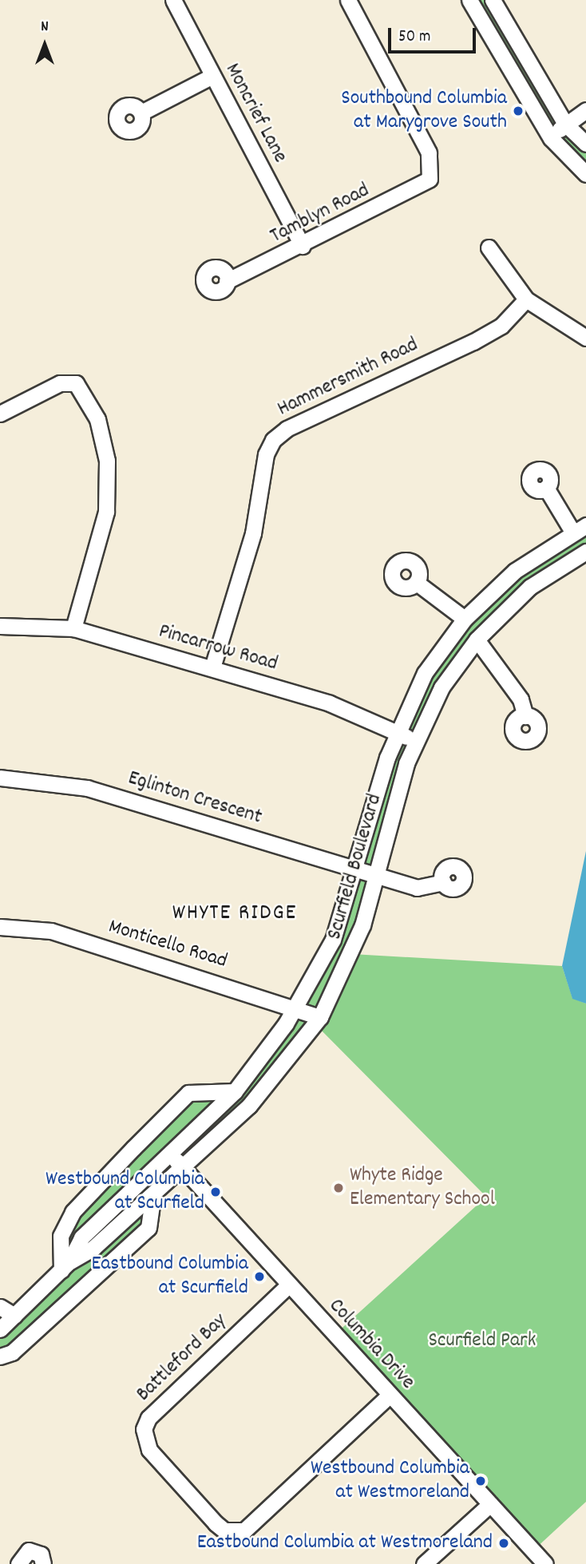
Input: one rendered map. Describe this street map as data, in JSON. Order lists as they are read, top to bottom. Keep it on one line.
{"streets":{"street":["Moncrief Lane","Tamblyn Road","Hammersmith Road","Pincarrow Road","Eglinton Crescent","Scurfield Boulevard","Monticello Road","Columbia Drive","Battleford Bay"]},"crossings":[["Moncrief Lane","Tamblyn Road"],["Hammersmith Road","Pincarrow Road"],["Pincarrow Road","Scurfield Boulevard"],["Eglinton Crescent","Scurfield Boulevard"],["Scurfield Boulevard","Monticello Road"],["Scurfield Boulevard","Columbia Drive"],["Columbia Drive","Battleford Bay"]],"districts":["WHYTE RIDGE"],"parks":["Scurfield Park"],"places":["Southbound Columbia at Marygrove South","Whyte Ridge Elementary School","Westbound Columbia at Scurfield","Eastbound Columbia at Scurfield","Westbound Columbia at Westmoreland","Eastbound Columbia at Westmoreland"],"scale_bar":"50 m","north":"top"}
